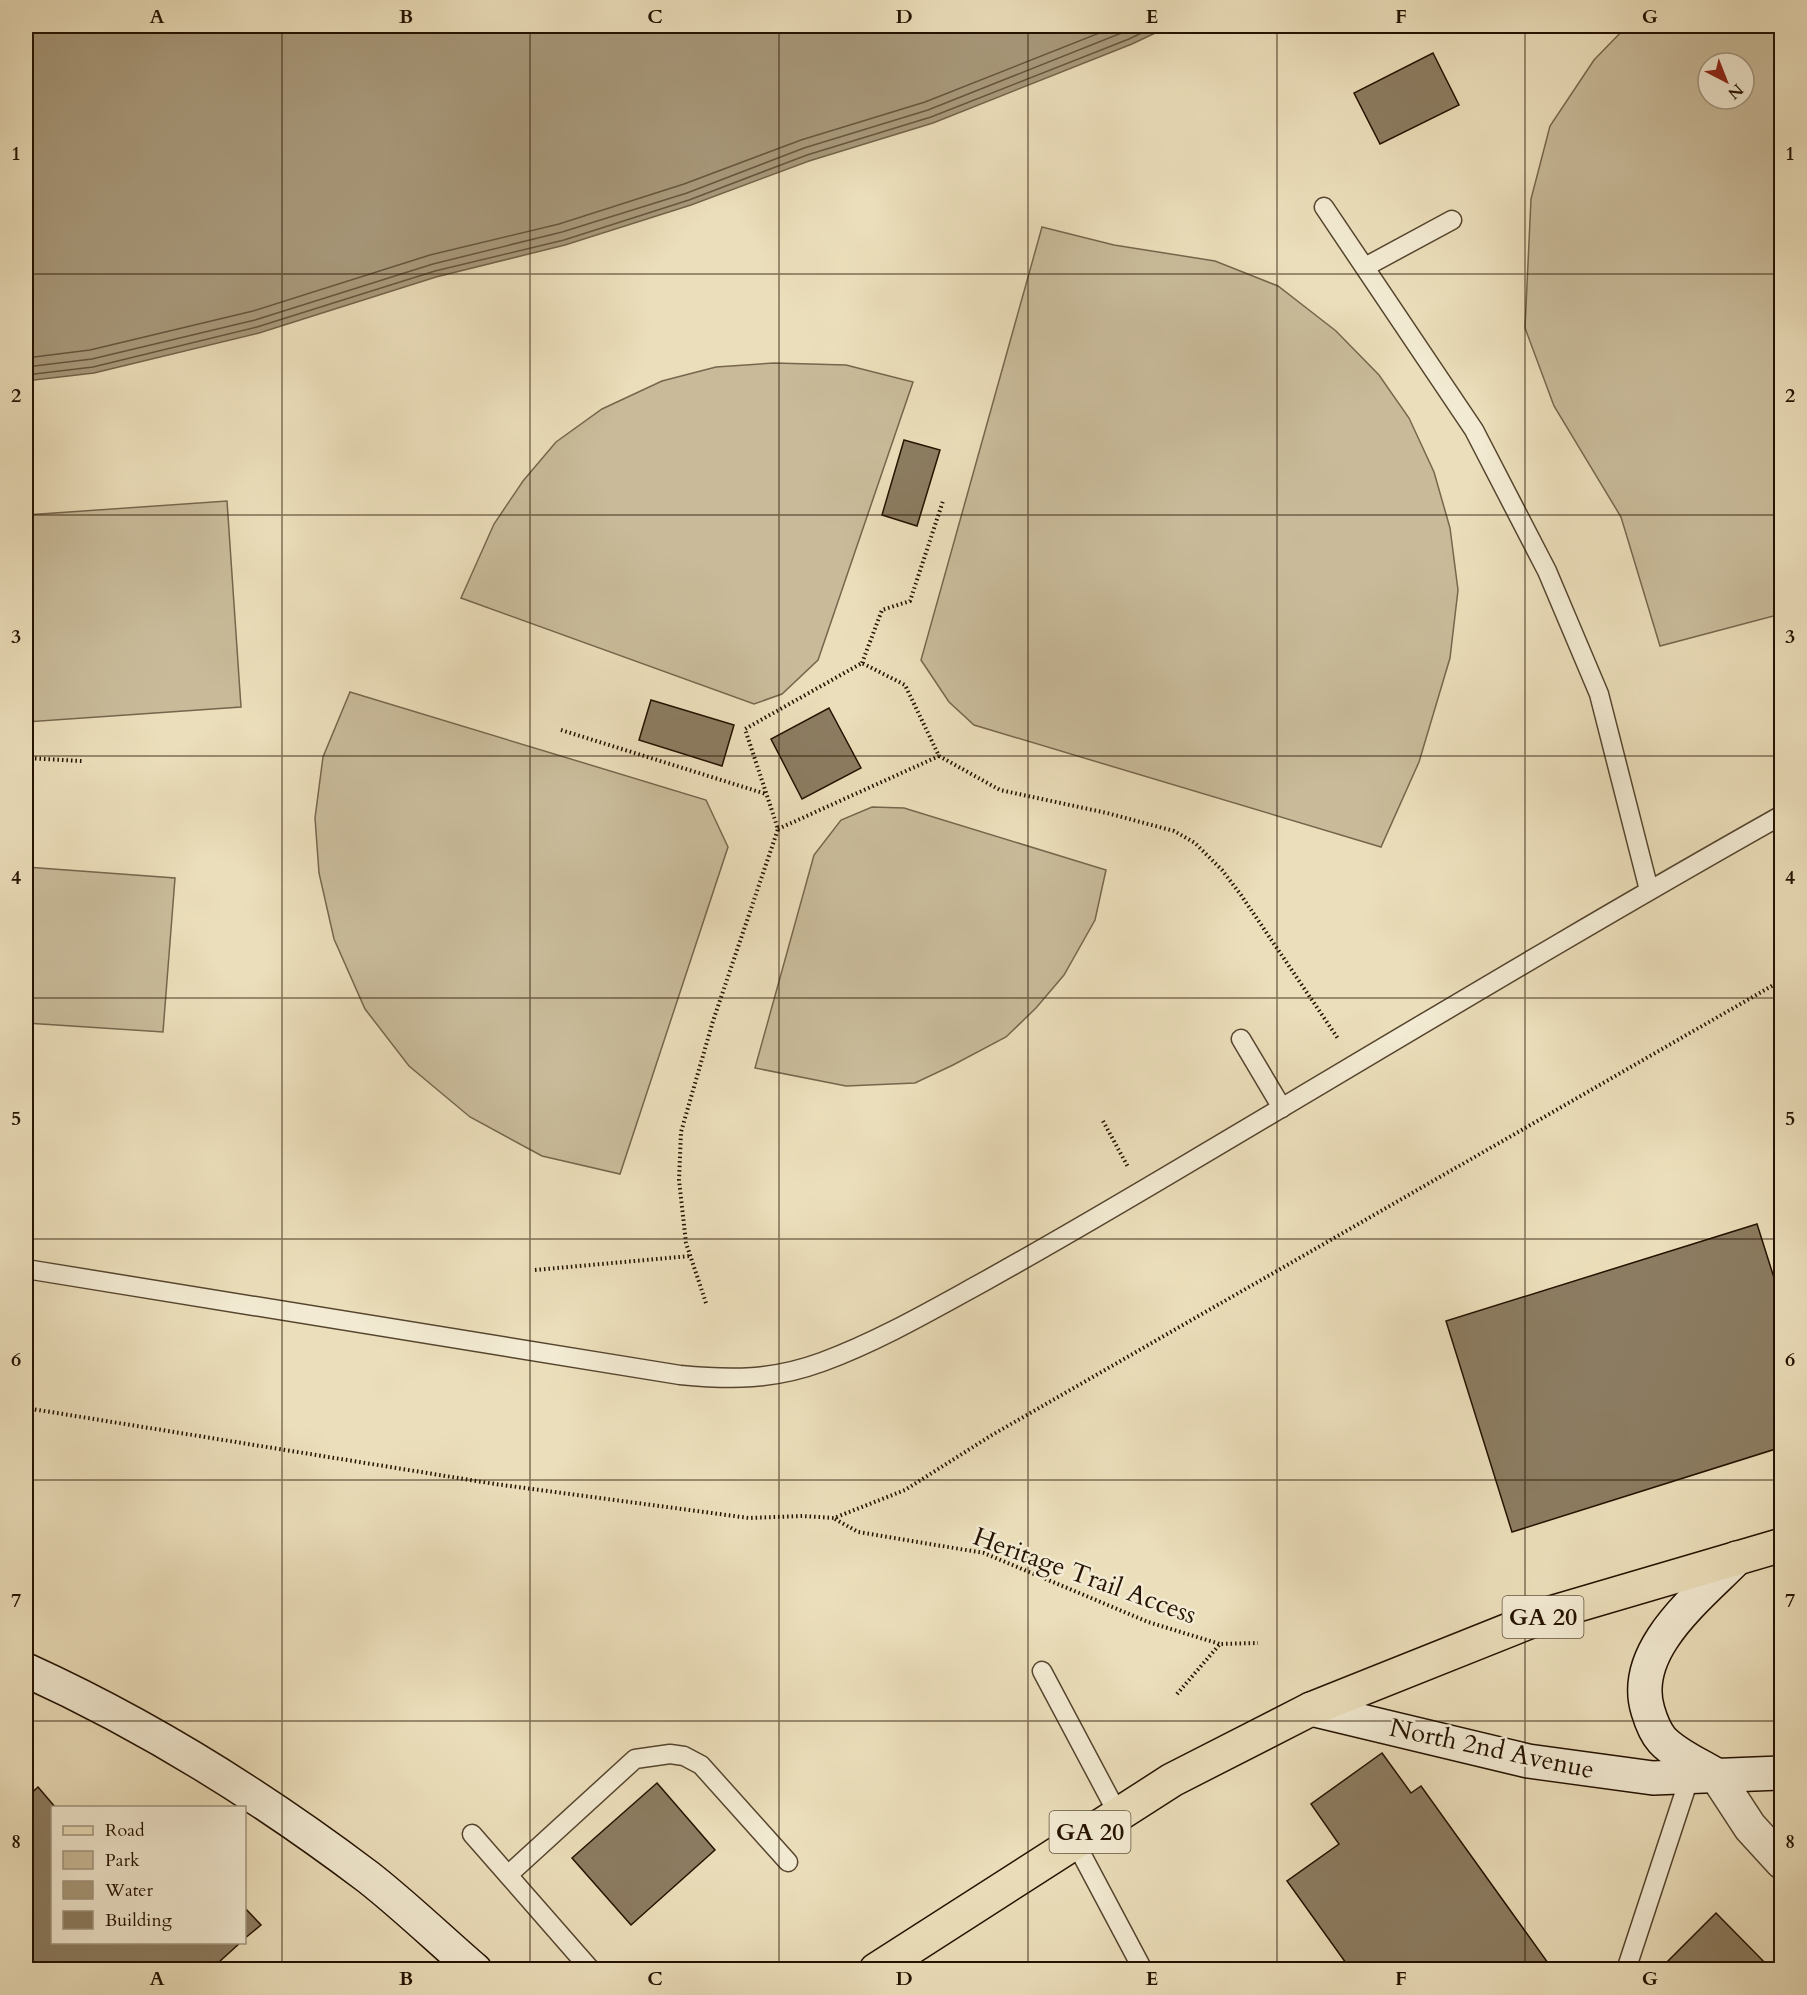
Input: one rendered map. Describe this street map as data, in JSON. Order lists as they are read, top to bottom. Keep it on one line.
{"streets":{"main road":["GA 20"],"street":["North 2nd Avenue"],"path":["Heritage Trail Access"]},"crossings":[["GA 20","North 2nd Avenue"]],"legend":["Road","Park","Water","Building"],"north":"bottom right","grid":{"columns":["A","B","C","D","E","F","G"],"rows":["1","2","3","4","5","6","7","8"]}}
